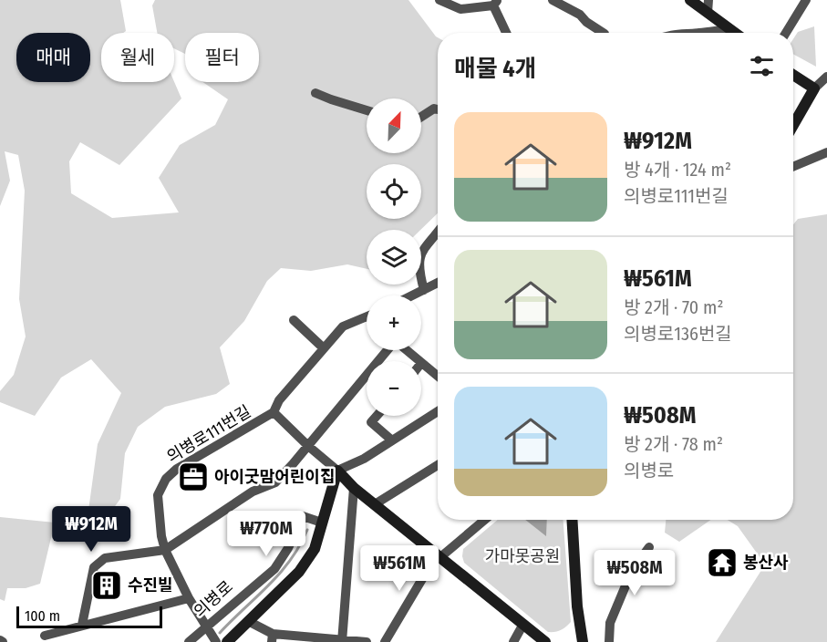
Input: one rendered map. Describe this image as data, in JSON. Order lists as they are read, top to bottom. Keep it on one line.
{"streets":{"street":["의병로111번길","의병로"]},"crossings":[["의병로111번길","의병로"]],"parks":["가마못공원"],"places":{"office":["아이굿맘어린이집"],"temple":["봉산사"],"building":["수진빌"]},"scale_bar":"100 m","north":"top right","page":{"chip":["매매","월세","필터"],"heading":"매물 4개","map_buttons":["+","−"],"list":[{"name":"₩912M","note":"방 4개 · 124 m² · 의병로111번길"},{"name":"₩561M","note":"방 2개 · 70 m² · 의병로136번길"},{"name":"₩508M","note":"방 2개 · 78 m² · 의병로"}],"price":["₩912M","₩770M","₩561M","₩508M"],"scale":"100 m"}}
